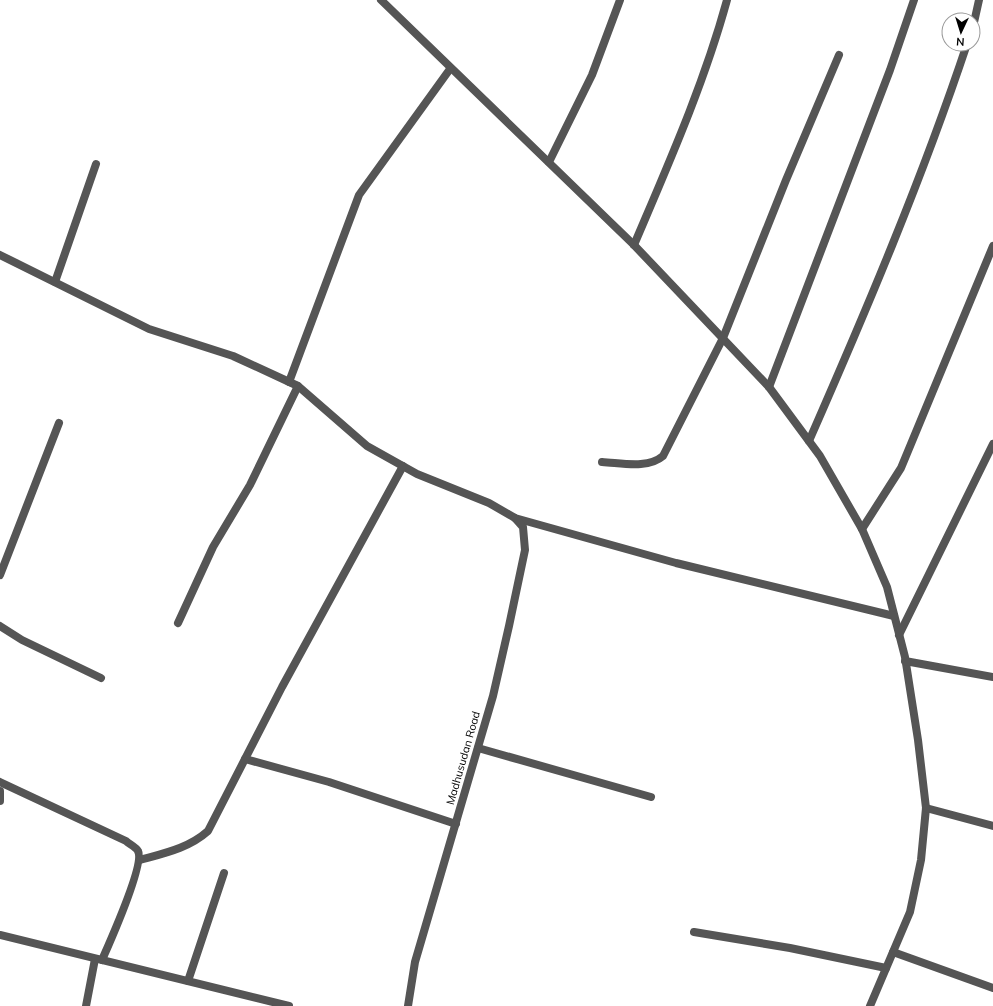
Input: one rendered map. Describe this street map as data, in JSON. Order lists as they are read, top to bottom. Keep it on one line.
{"streets":{"street":["Madhusudan Road"]},"north":"bottom"}
